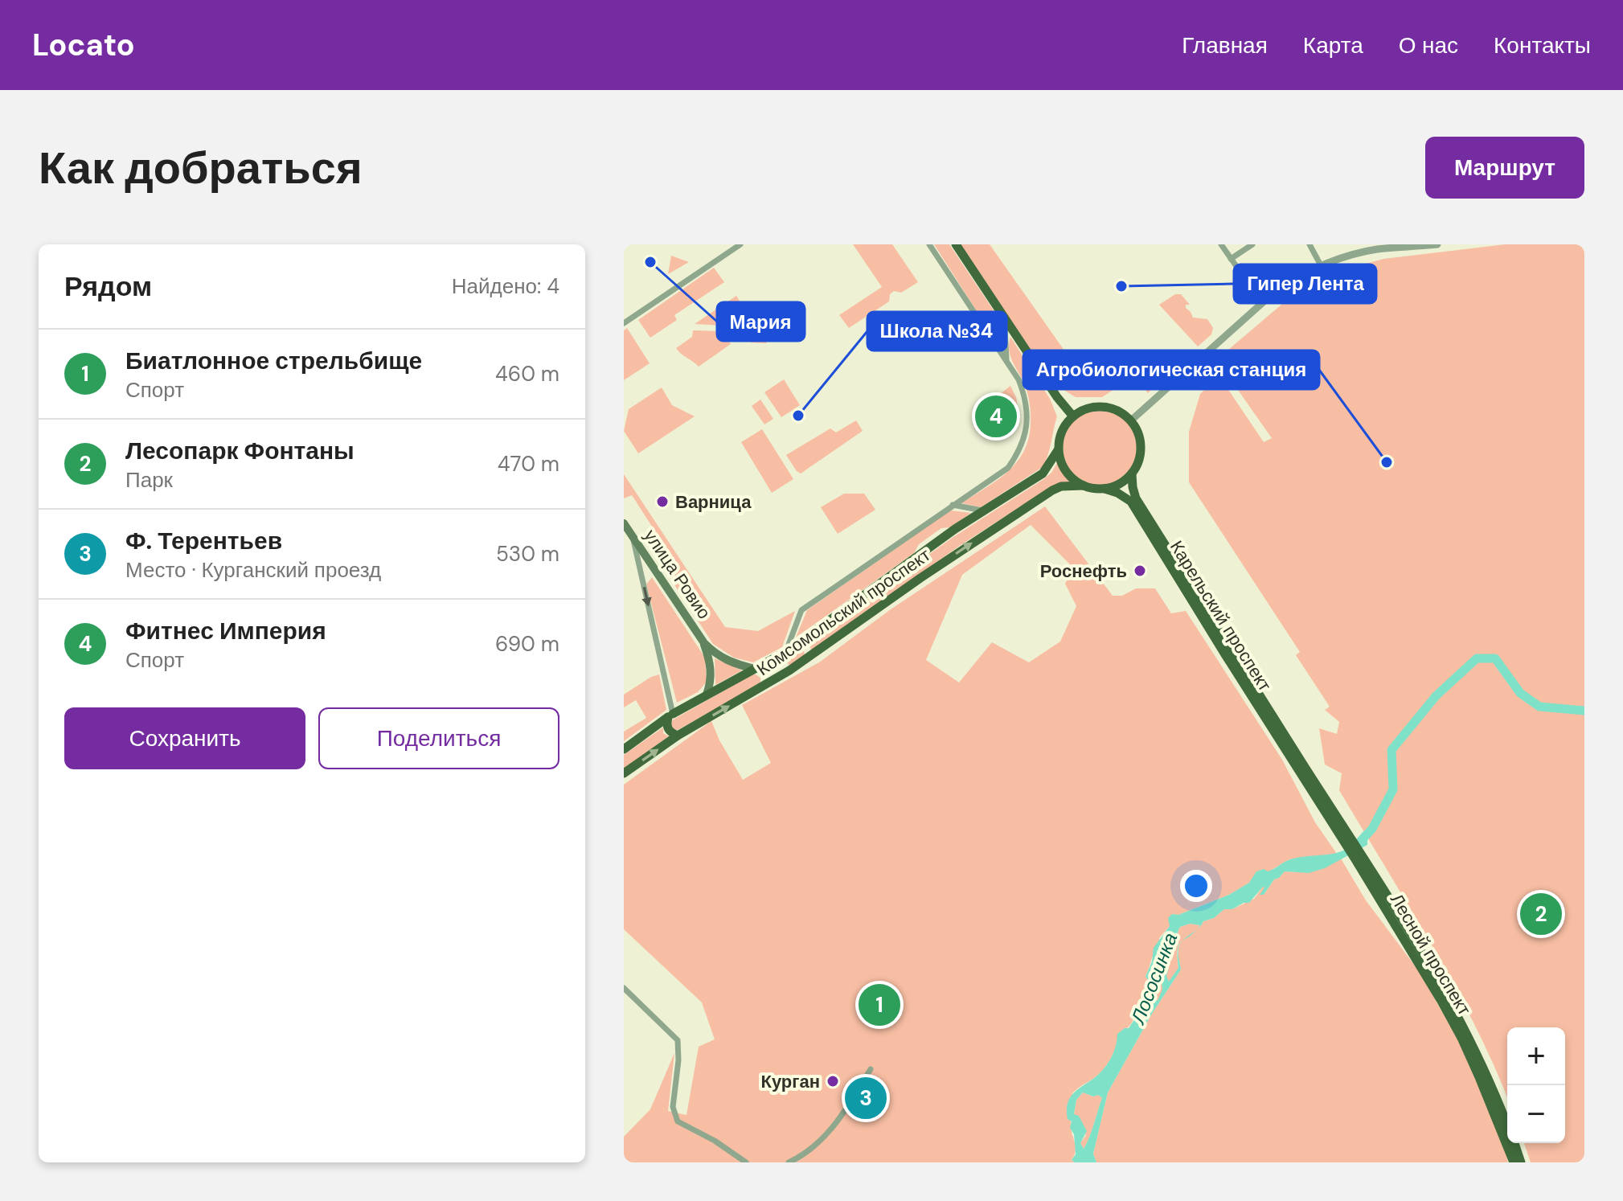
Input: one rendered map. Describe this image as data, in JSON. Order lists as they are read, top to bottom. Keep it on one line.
{"streets":{"main road":["улица Ровио","Комсомольский проспект","Карельский проспект","Лесной проспект"]},"crossings":[["улица Ровио","Комсомольский проспект"],["Комсомольский проспект","Карельский проспект"],["Карельский проспект","Лесной проспект"]],"water":["Лососинка"],"places":["Мария","Гипер Лента","Школа №34","Агробиологическая станция","Варница","Роснефть","Курган"],"page":{"header":"Locato","nav":["Главная","Карта","О нас","Контакты"],"buttons":["Маршрут",["Сохранить","Поделиться"]],"title":"Как добраться","heading":["Рядом","Найдено: 4"],"list":[{"mark":"1","name":"Биатлонное стрельбище","note":"Спорт","value":"460 m"},{"mark":"2","name":"Лесопарк Фонтаны","note":"Парк","value":"470 m"},{"mark":"3","name":"Ф. Терентьев","note":"Место · Курганский проезд","value":"530 m"},{"mark":"4","name":"Фитнес Империя","note":"Спорт","value":"690 m"}],"pins":["4","2","1","3"],"map_buttons":["+","−"]}}
